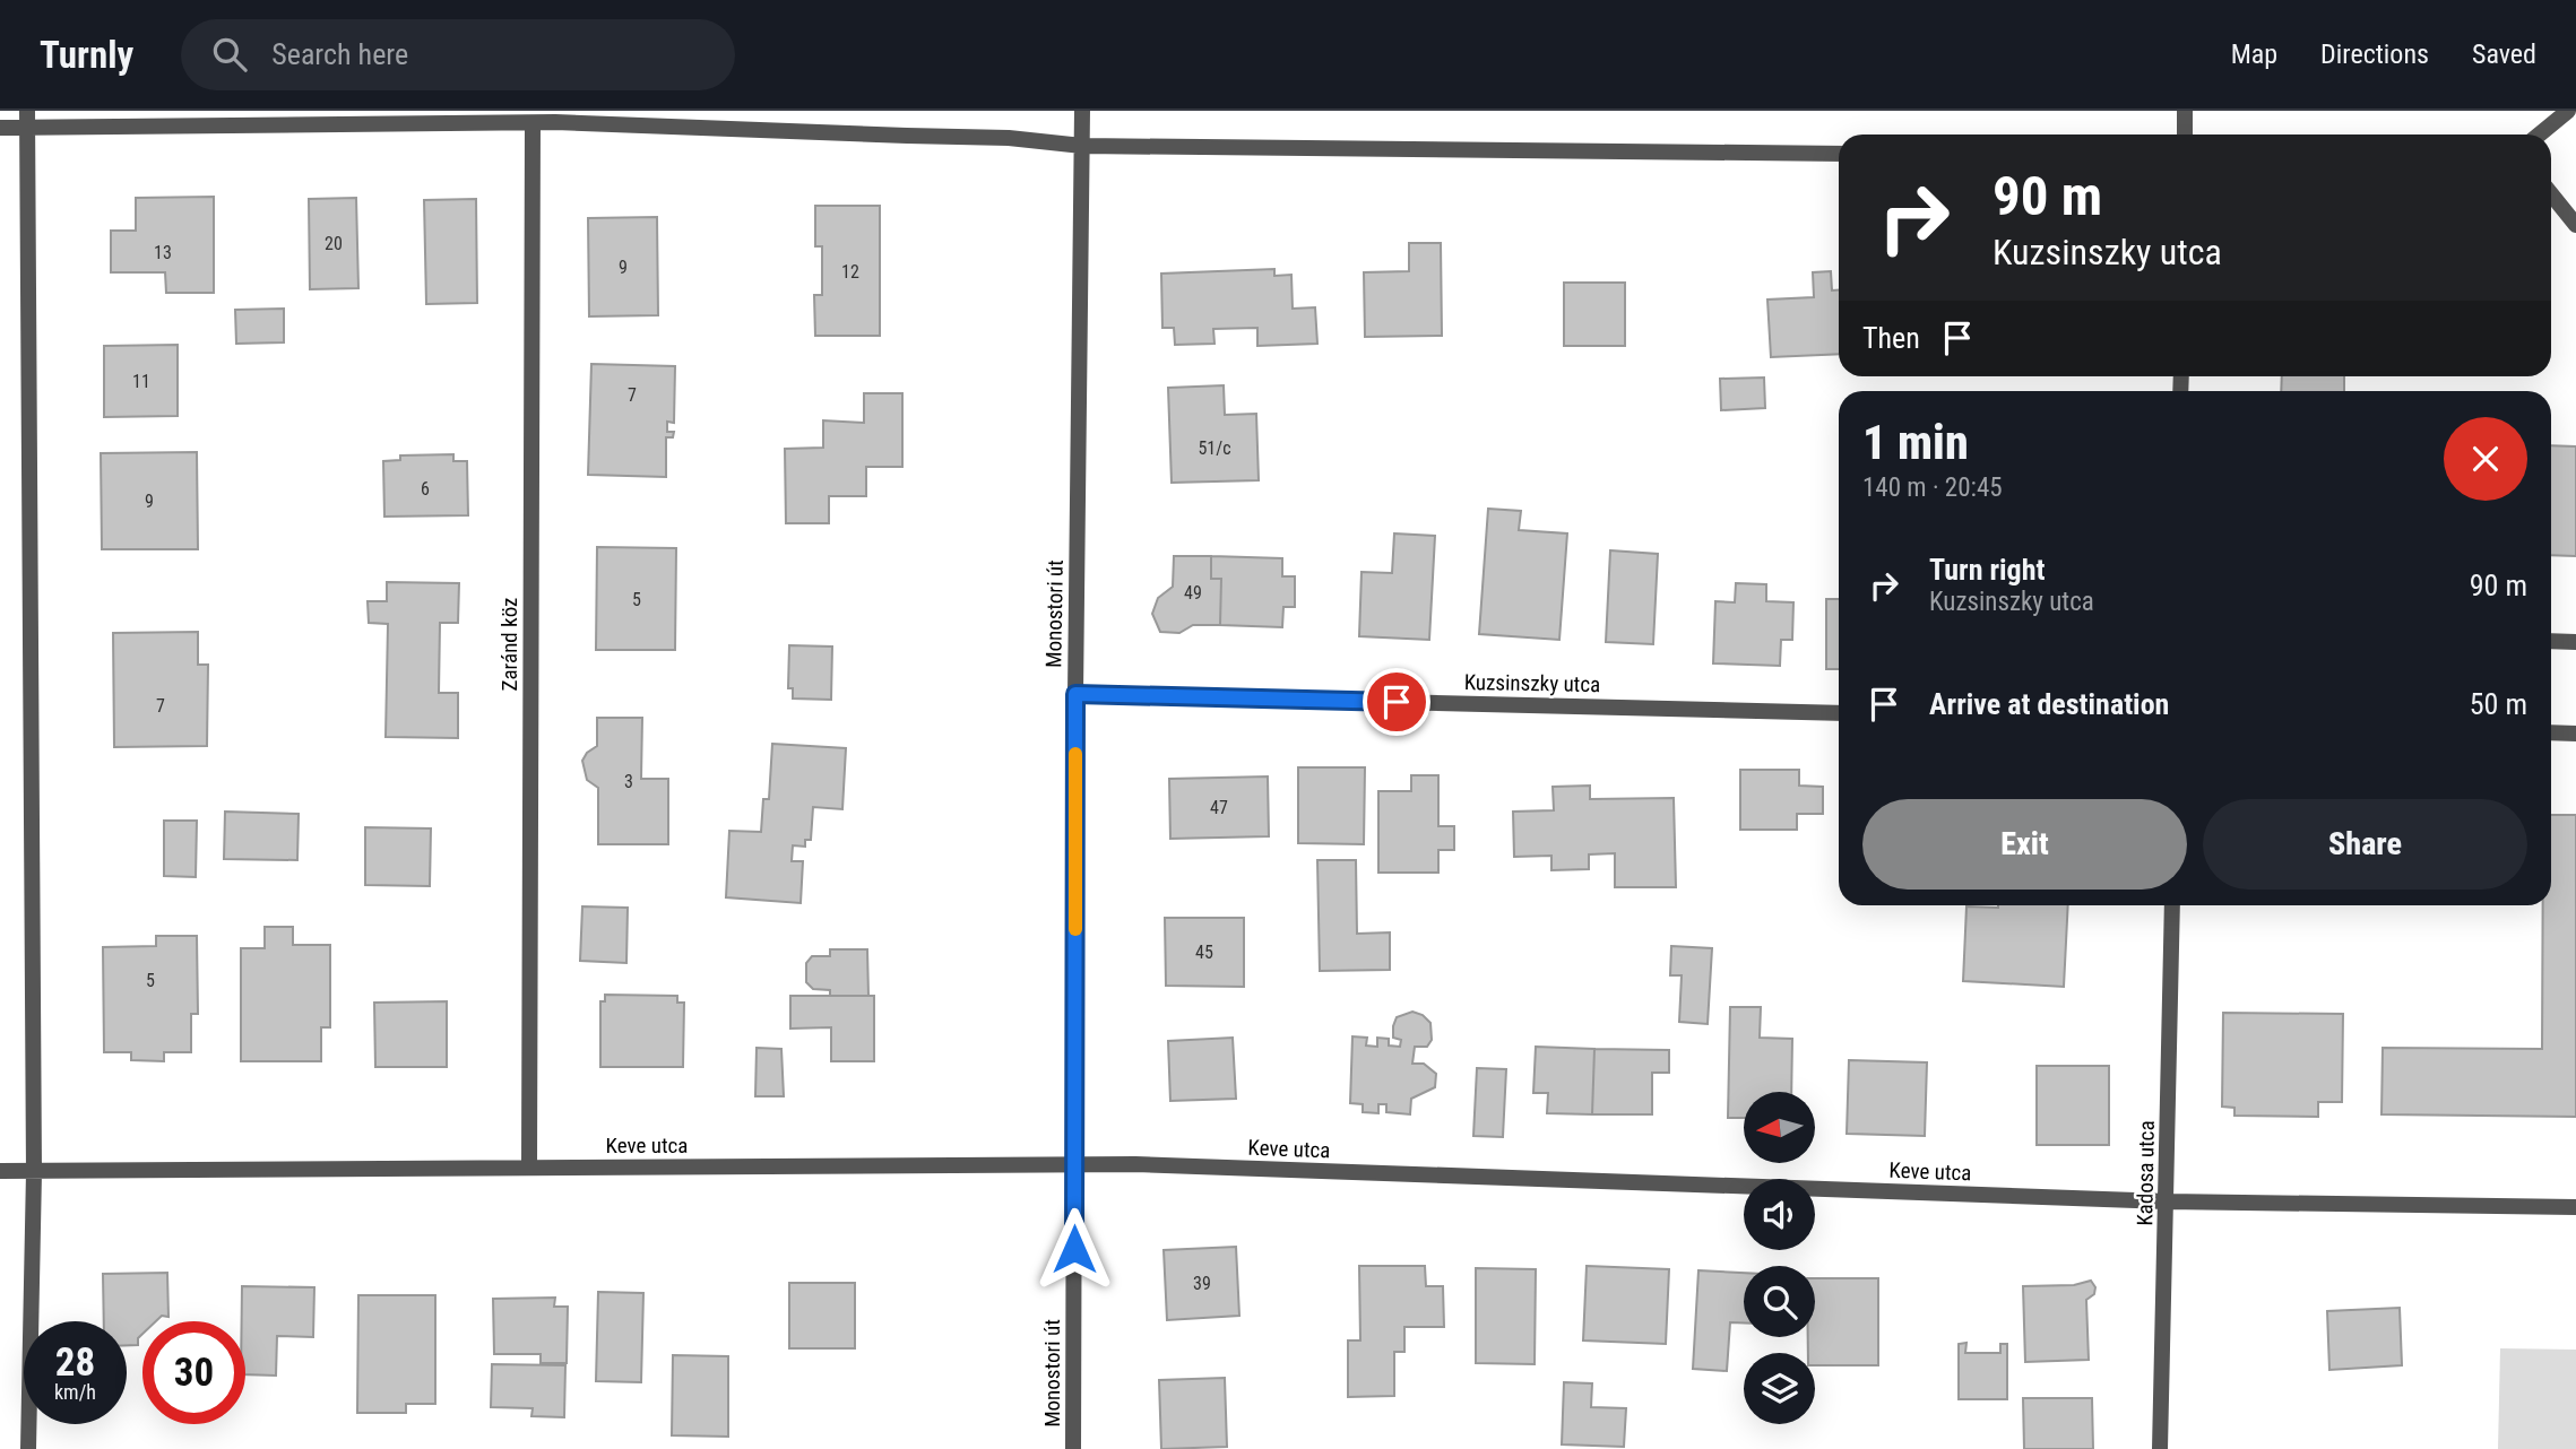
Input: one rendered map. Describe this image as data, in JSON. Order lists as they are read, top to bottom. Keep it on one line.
{"streets":{"street":["Monostori út","Zaránd köz","Kuzsinszky utca","Keve utca","Kadosa utca"]},"crossings":[["Monostori út","Kuzsinszky utca"],["Monostori út","Keve utca"],["Zaránd köz","Keve utca"],["Keve utca","Kadosa utca"]],"house_numbers":["20","13","9","12","11","7","51/c","6","9","49","5","7","3","47","45","5","39"],"north":"left","page":{"header":"Turnly","search":"Search here","nav":["Map","Directions","Saved"],"turn":["90 m","Kuzsinszky utca"],"then":"Then","heading":["1 min","140 m · 20:45"],"list":[{"name":"Turn right","note":"Kuzsinszky utca","value":"90 m"},{"name":"Arrive at destination","value":"50 m"}],"buttons":["Exit","Share"],"speed":"28 km/h","limit":"30"}}
